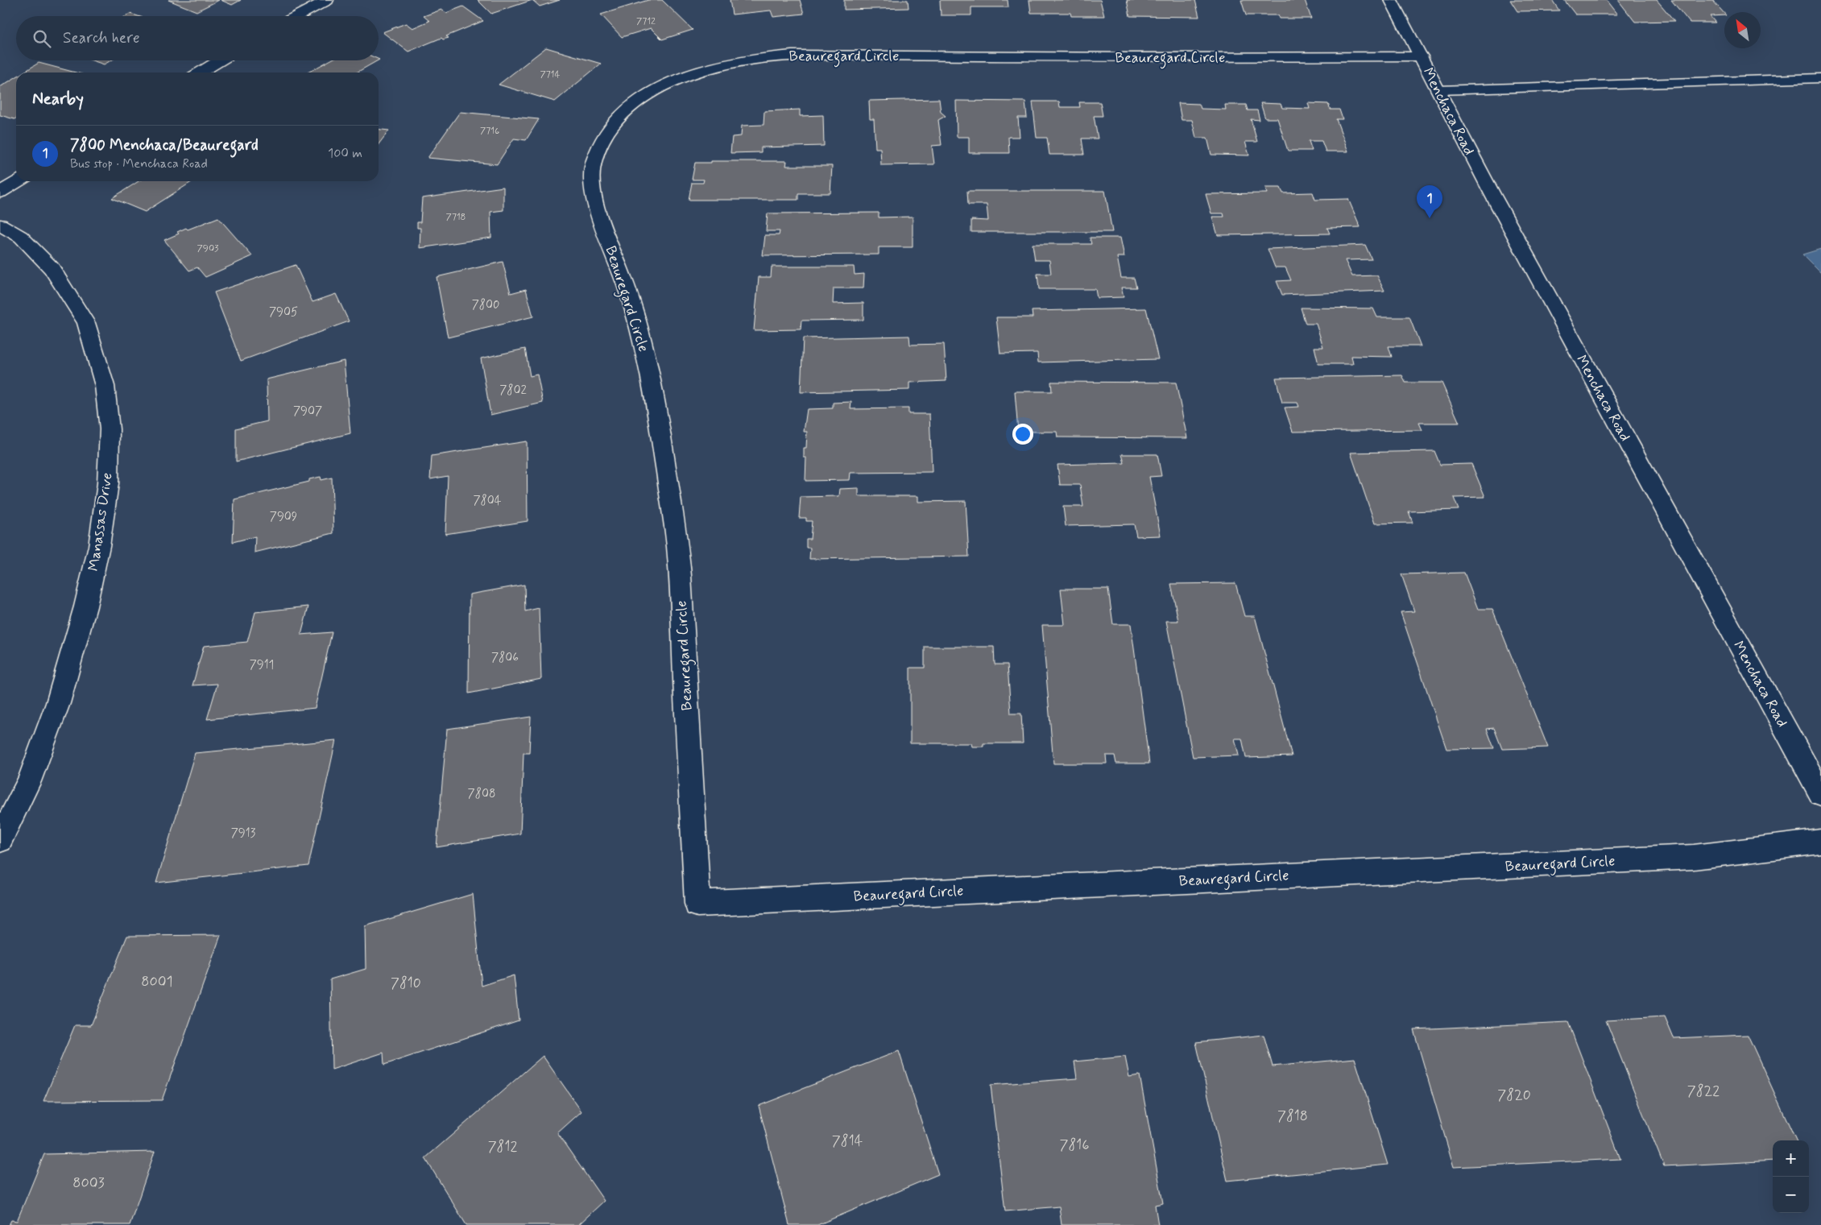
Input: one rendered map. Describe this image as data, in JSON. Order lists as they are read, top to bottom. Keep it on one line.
{"streets":{"street":["Beauregard Circle","Menchaca Road","Manassas Drive"]},"crossings":[["Beauregard Circle","Menchaca Road"]],"house_numbers":["7712","7714","7716","7718","7903","7800","7905","7802","7907","7804","7909","7806","7911","7808","7913","8001","7810","7822","7820","7818","7814","7816","7812","8003"],"north":"top left","page":{"search":"Search here","heading":"Nearby","list":[{"mark":"1","name":"7800 Menchaca/Beauregard","note":"Bus stop · Menchaca Road","value":"100 m"}],"pins":"1","map_buttons":["+","−"]}}
